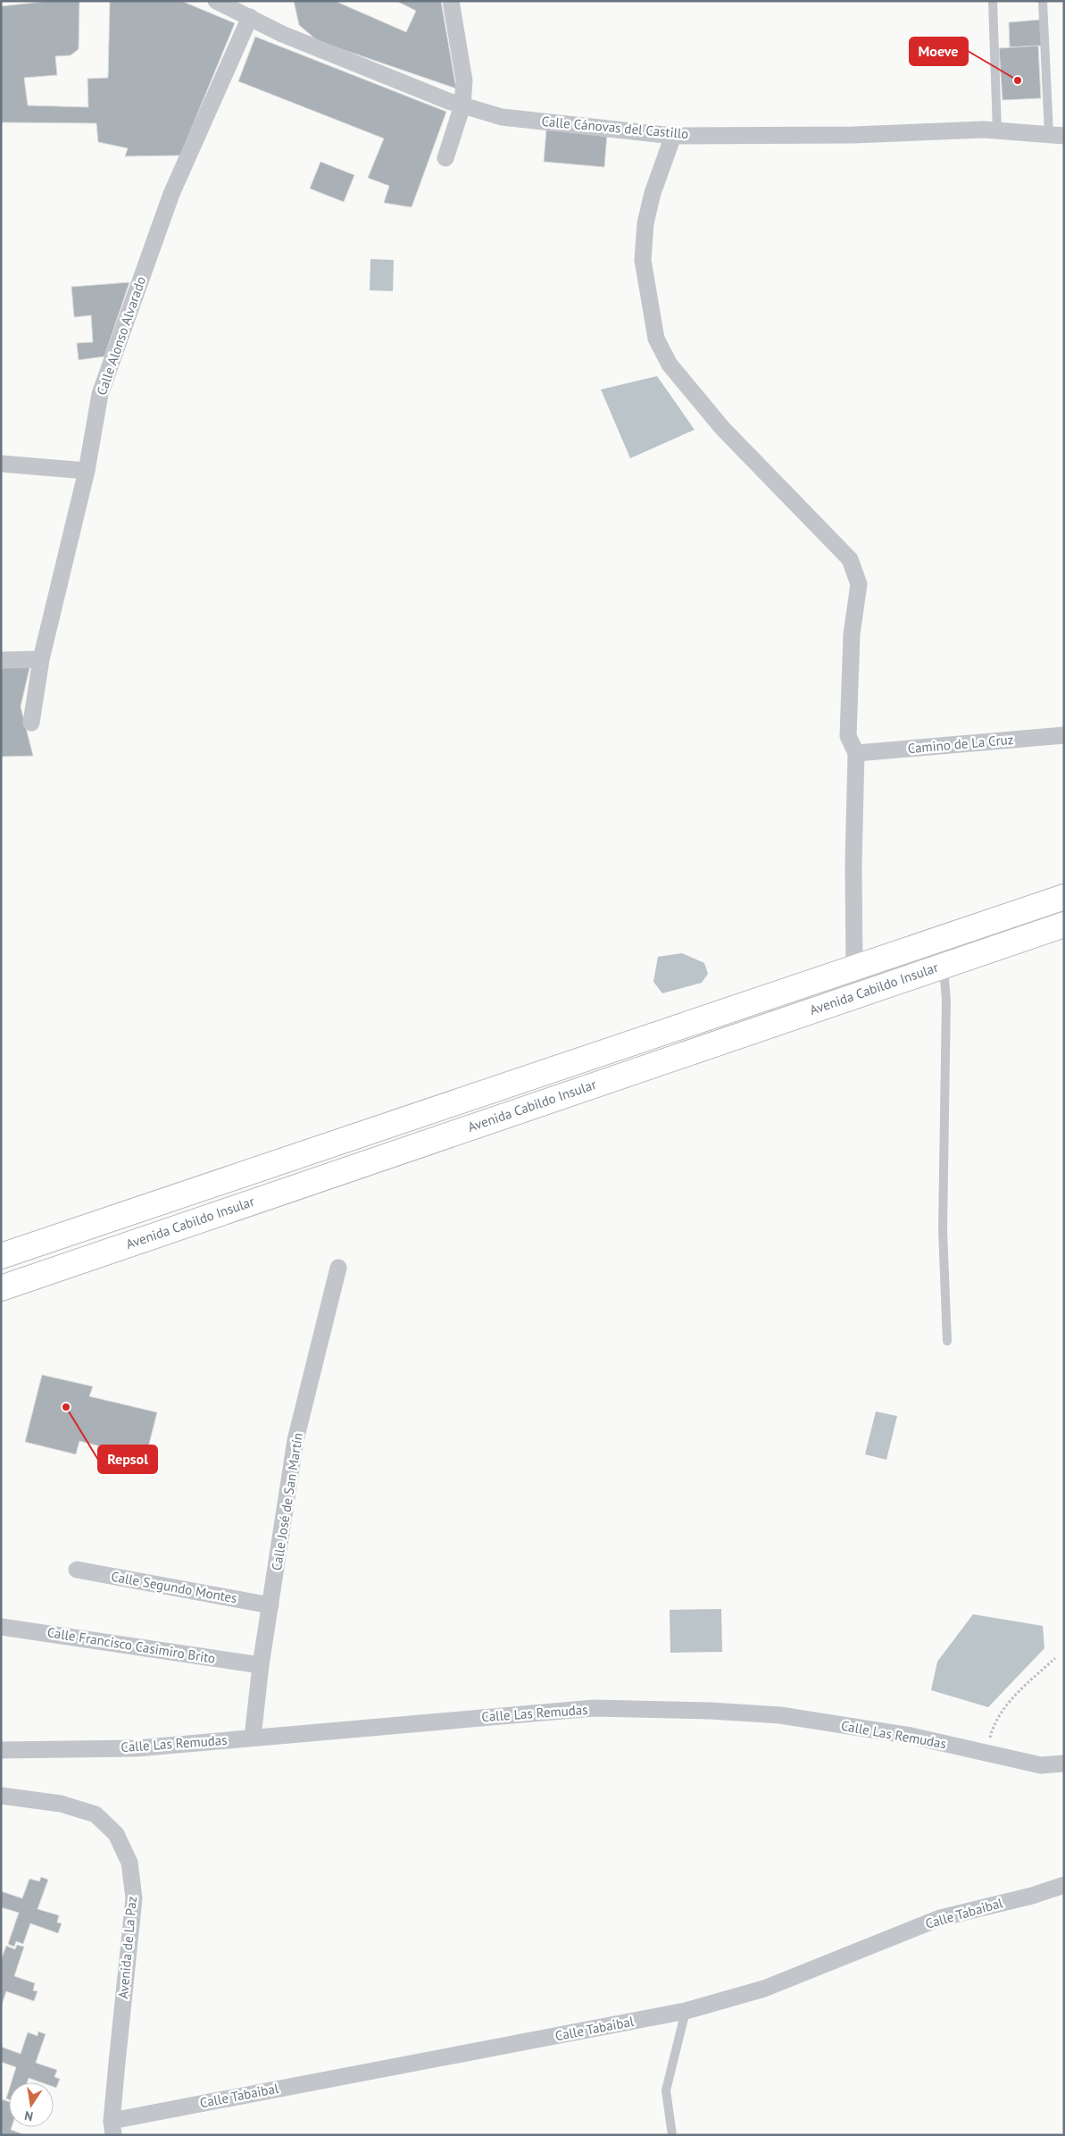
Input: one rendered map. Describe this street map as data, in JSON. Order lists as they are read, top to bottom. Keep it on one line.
{"streets":{"main road":["Avenida Cabildo Insular"],"street":["Calle Cánovas del Castillo","Calle Alonso Alvarado","Camino de La Cruz","Calle José de San Martín","Calle Segundo Montes","Calle Francisco Casimiro Brito","Calle Las Remudas","Calle Tabaibal","Avenida de La Paz"]},"crossings":[["Calle Cánovas del Castillo","Calle Alonso Alvarado"],["Calle José de San Martín","Calle Segundo Montes"],["Calle José de San Martín","Calle Francisco Casimiro Brito"],["Calle José de San Martín","Calle Las Remudas"],["Calle Tabaibal","Avenida de La Paz"]],"places":["Moeve","Repsol"],"north":"bottom"}
